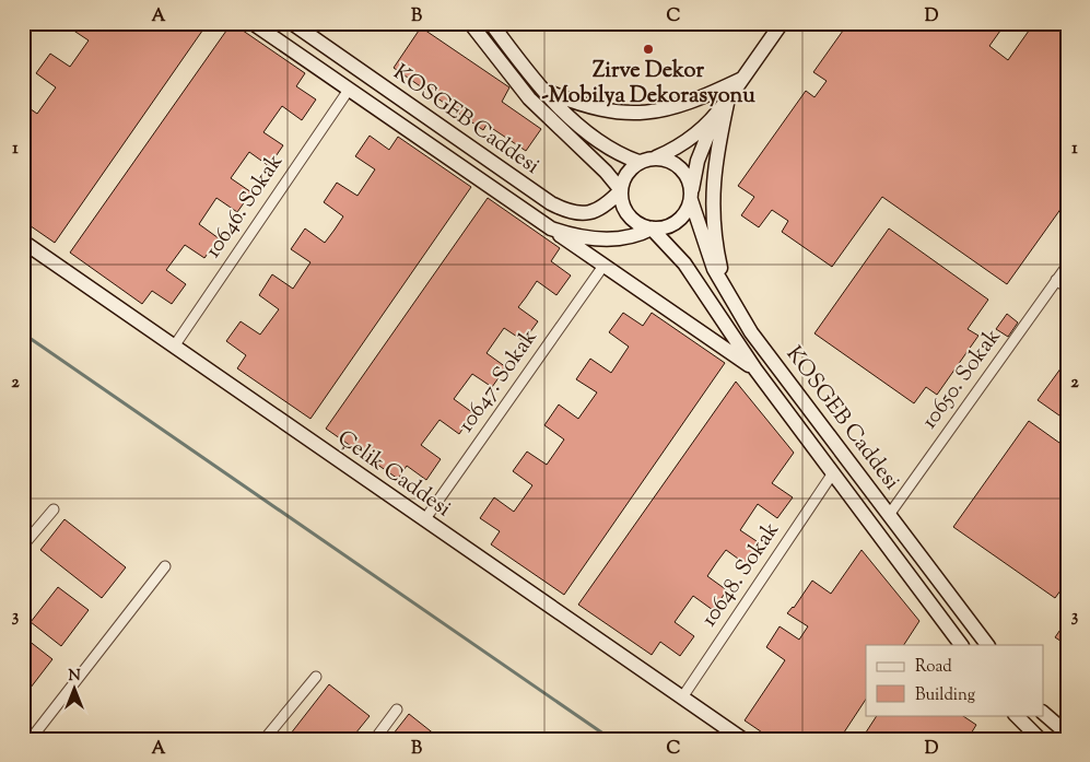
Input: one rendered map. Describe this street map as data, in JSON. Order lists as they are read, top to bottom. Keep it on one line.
{"streets":{"main road":["KOSGEB Caddesi","Çelik Caddesi"],"street":["10646. Sokak","10650. Sokak","10647. Sokak","10648. Sokak"]},"crossings":[["KOSGEB Caddesi","10646. Sokak"],["KOSGEB Caddesi","10650. Sokak"],["KOSGEB Caddesi","10647. Sokak"],["KOSGEB Caddesi","10648. Sokak"],["10646. Sokak","Çelik Caddesi"],["10647. Sokak","Çelik Caddesi"],["Çelik Caddesi","10648. Sokak"]],"places":["Zirve Dekor -Mobilya Dekorasyonu"],"legend":["Road","Building"],"north":"top","grid":{"columns":["A","B","C","D"],"rows":["1","2","3"]}}
